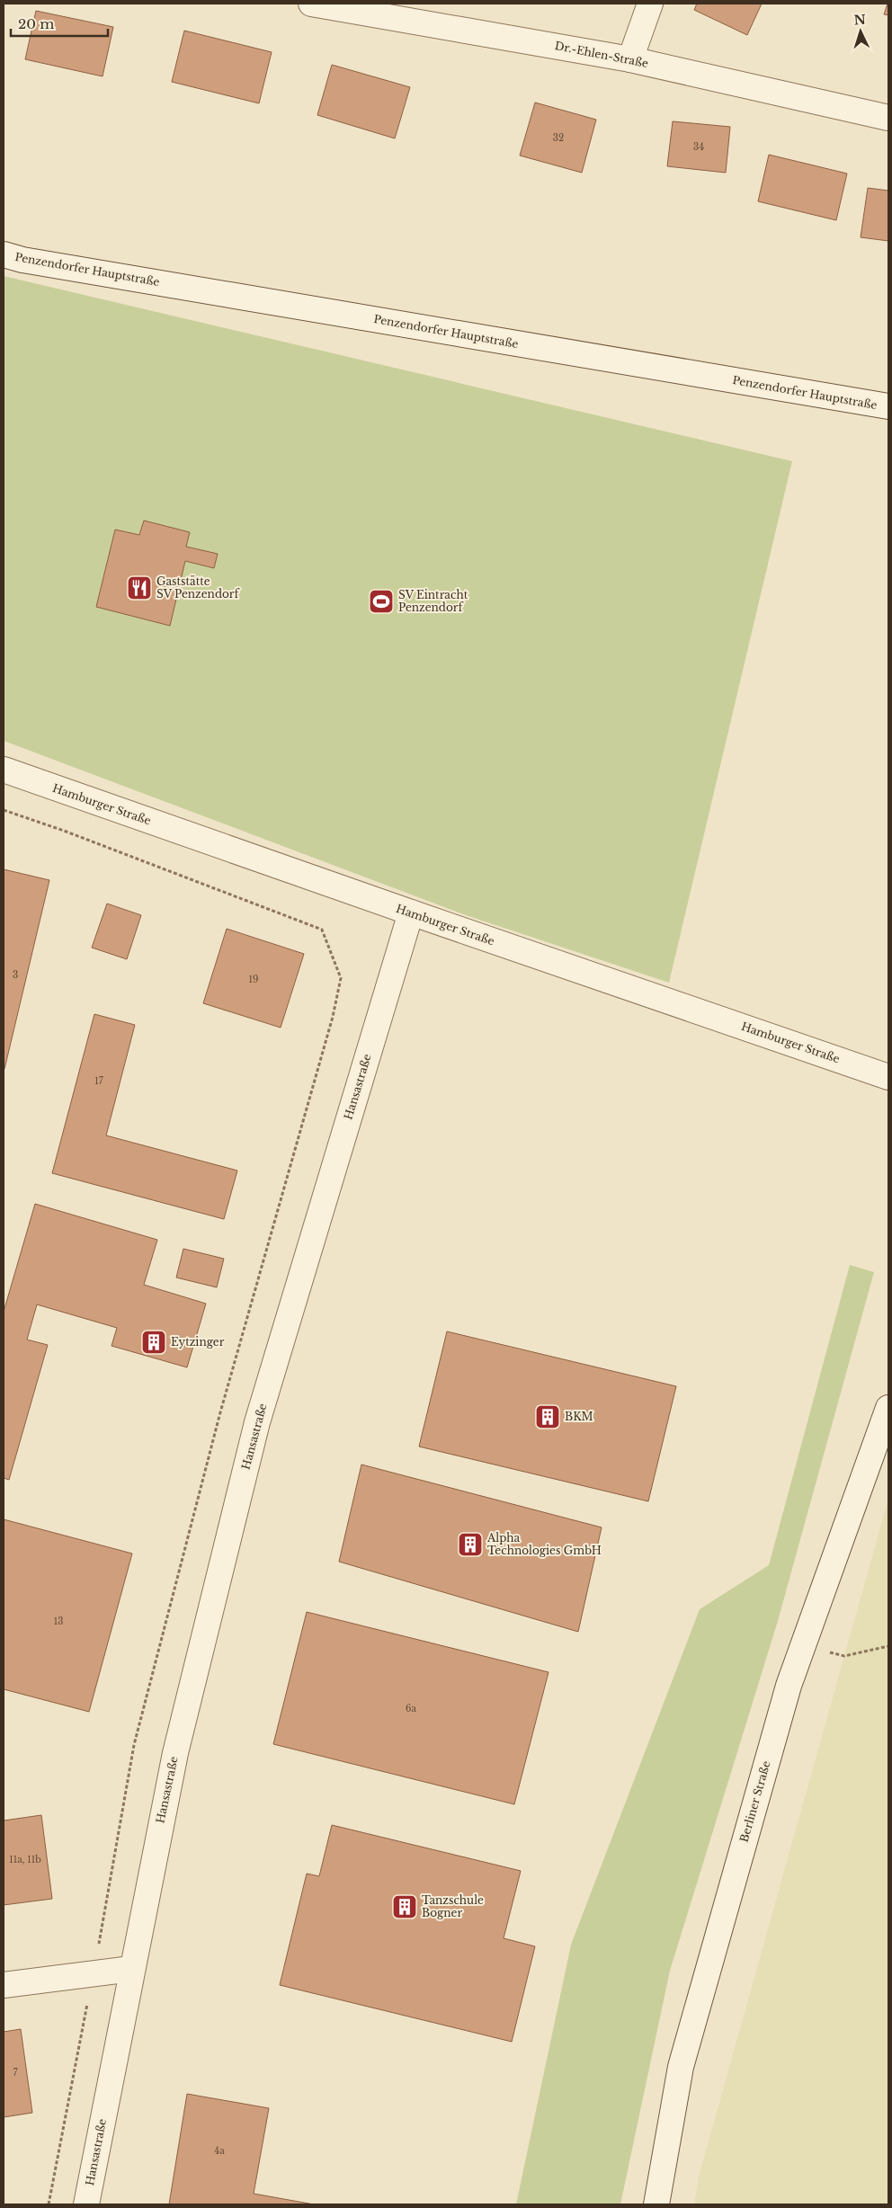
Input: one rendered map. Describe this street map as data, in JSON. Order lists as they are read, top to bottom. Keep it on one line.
{"streets":{"street":["Dr.-Ehlen-Straße","Penzendorfer Hauptstraße","Hamburger Straße","Hansastraße","Berliner Straße"]},"crossings":[["Hamburger Straße","Hansastraße"]],"places":{"restaurant":["Gaststätte SV Penzendorf"],"sports":["SV Eintracht Penzendorf"],"building":["Eytzinger","BKM","Alpha Technologies GmbH","Tanzschule Bogner"]},"house_numbers":["32","34","3","19","17","13","6a","11a, 11b","7","4a"],"scale_bar":"20 m","north":"top"}
